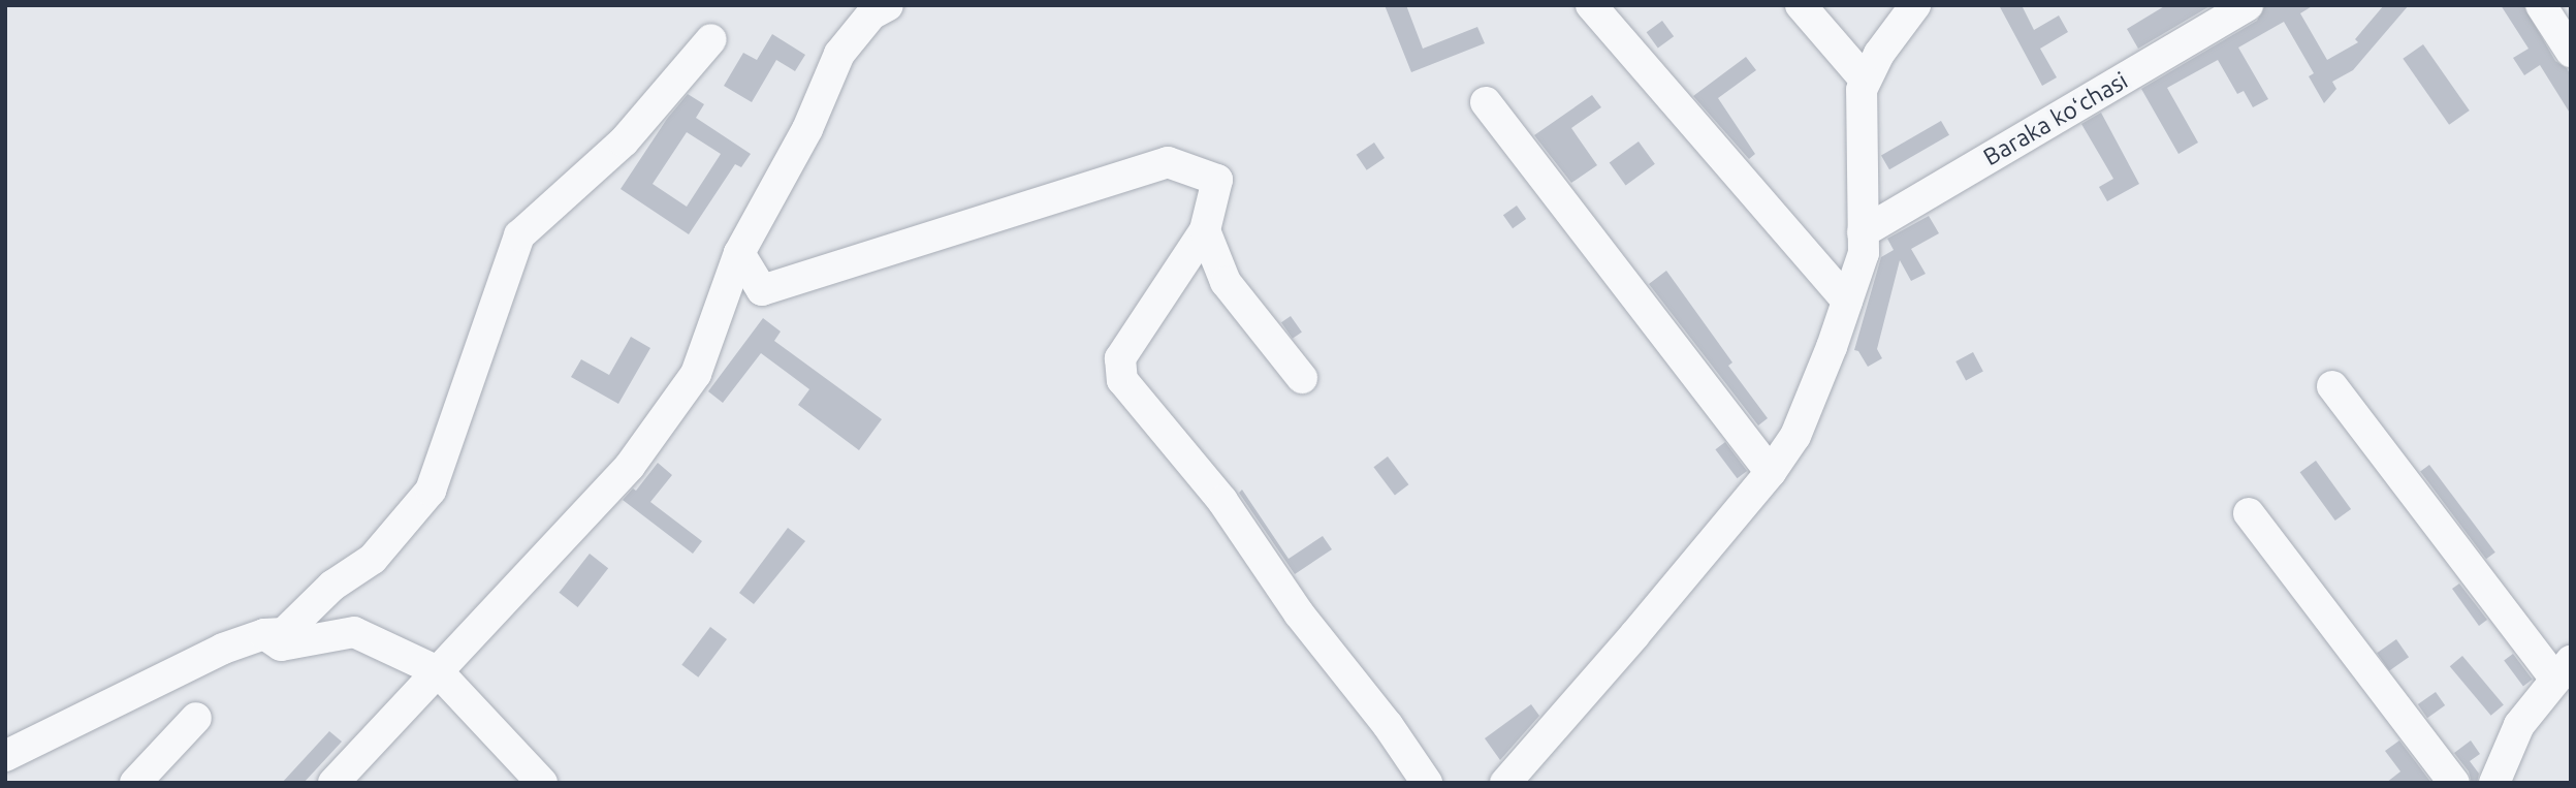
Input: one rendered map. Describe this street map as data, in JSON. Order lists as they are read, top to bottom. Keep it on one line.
{"streets":{"street":["Baraka koʻchasi"]}}
